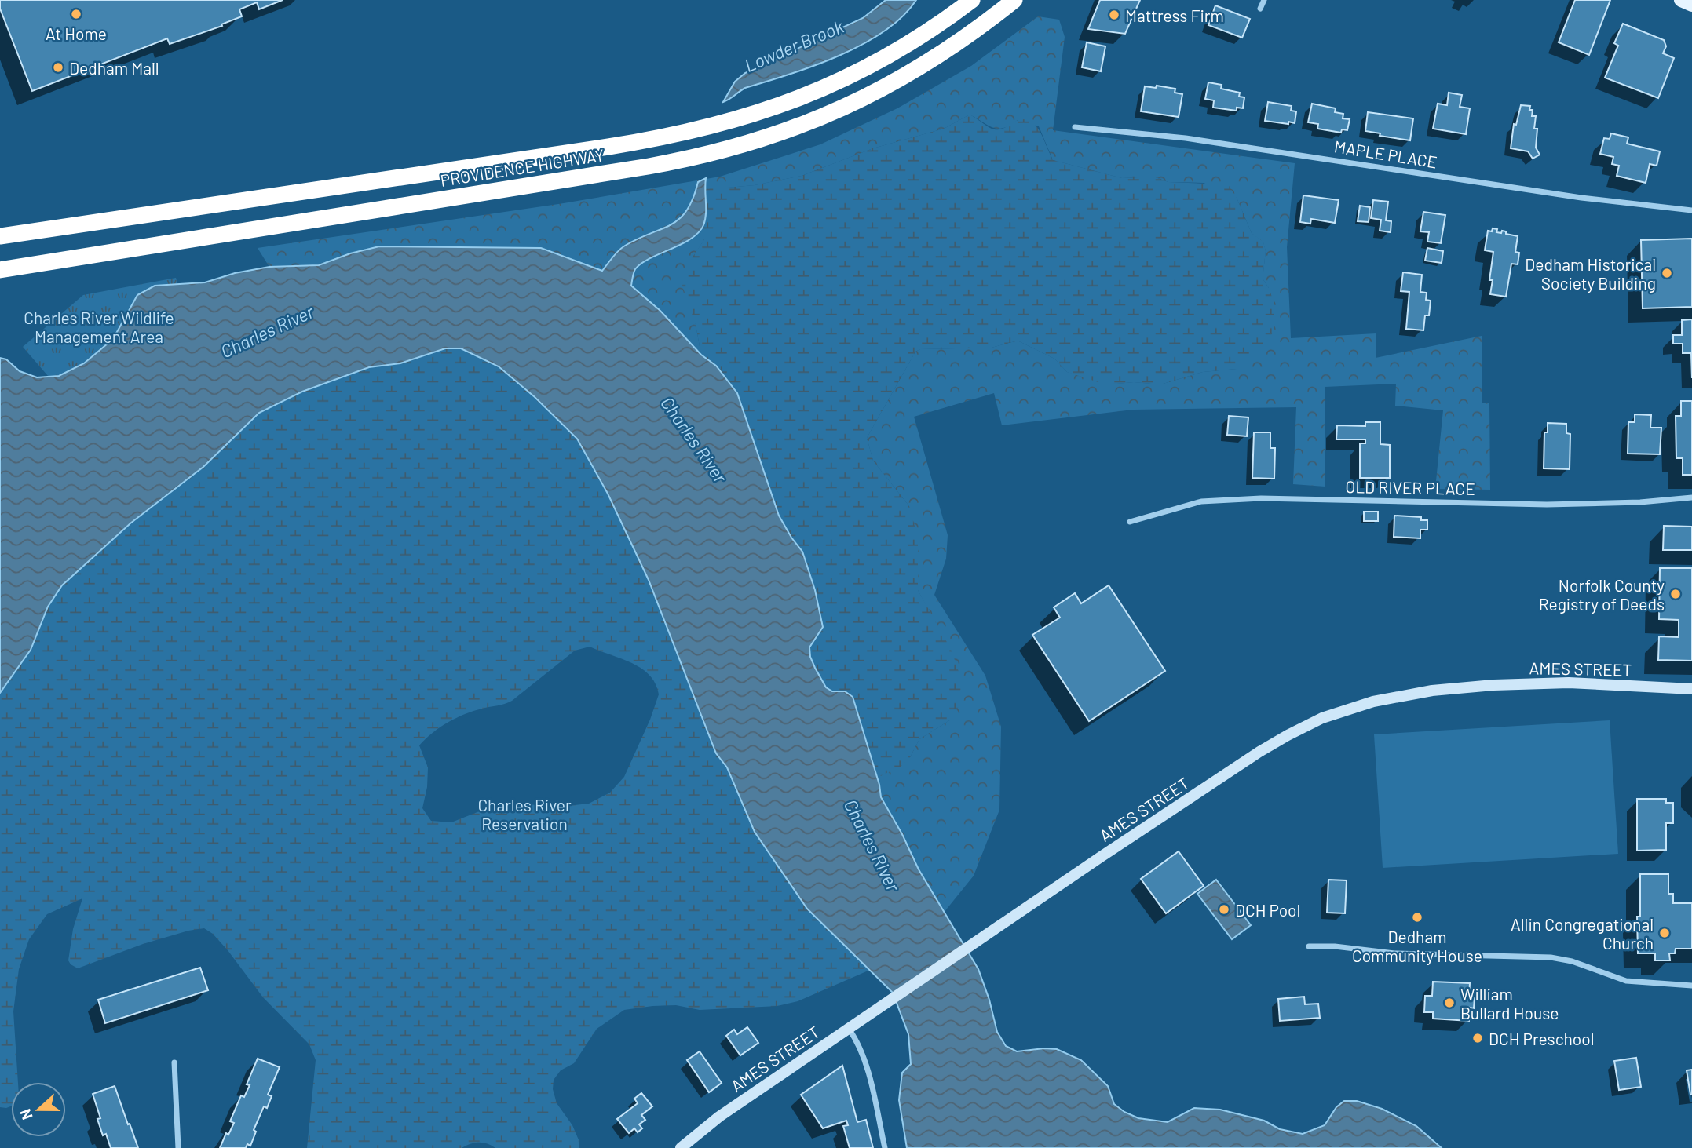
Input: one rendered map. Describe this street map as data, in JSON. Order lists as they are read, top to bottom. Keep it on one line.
{"streets":{"highway":["PROVIDENCE HIGHWAY"],"street":["MAPLE PLACE","OLD RIVER PLACE","AMES STREET"]},"water":["Lowder Brook","Charles River"],"parks":["Charles River Wildlife Management Area","Charles River Reservation"],"places":["At Home","Mattress Firm","Dedham Mall","Dedham Historical Society Building","Norfolk County Registry of Deeds","DCH Pool","Dedham Community House","Allin Congregational Church","William Bullard House","DCH Preschool"],"north":"left"}
